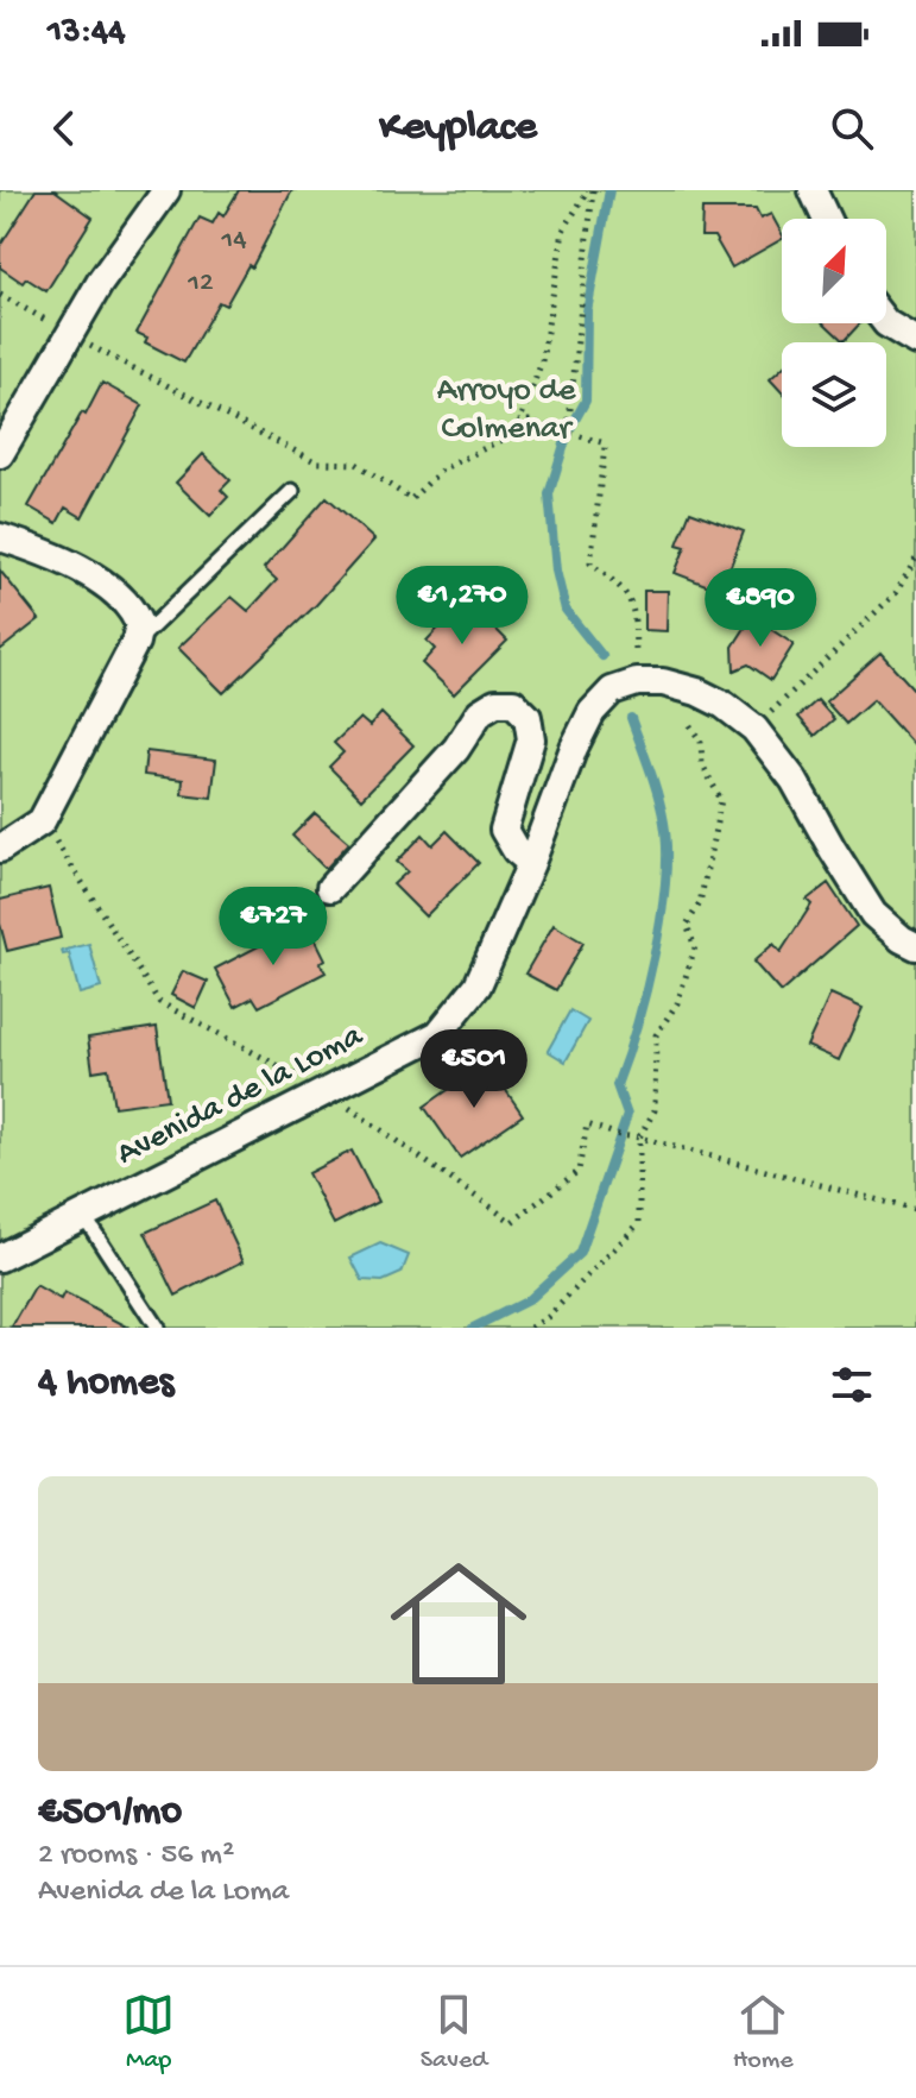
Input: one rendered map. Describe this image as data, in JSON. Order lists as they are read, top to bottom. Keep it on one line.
{"streets":{"street":["Avenida de la Loma"]},"parks":["Arroyo de Colmenar"],"house_numbers":["14","12"],"north":"top right","page":{"status":"13:44","header":"Keyplace","price":["€1,270","€890","€727","€501"],"heading":"4 homes","list":[{"name":"€501/mo","note":"2 rooms · 56 m² · Avenida de la Loma"}],"tabs":["Map","Saved","Home"]}}
